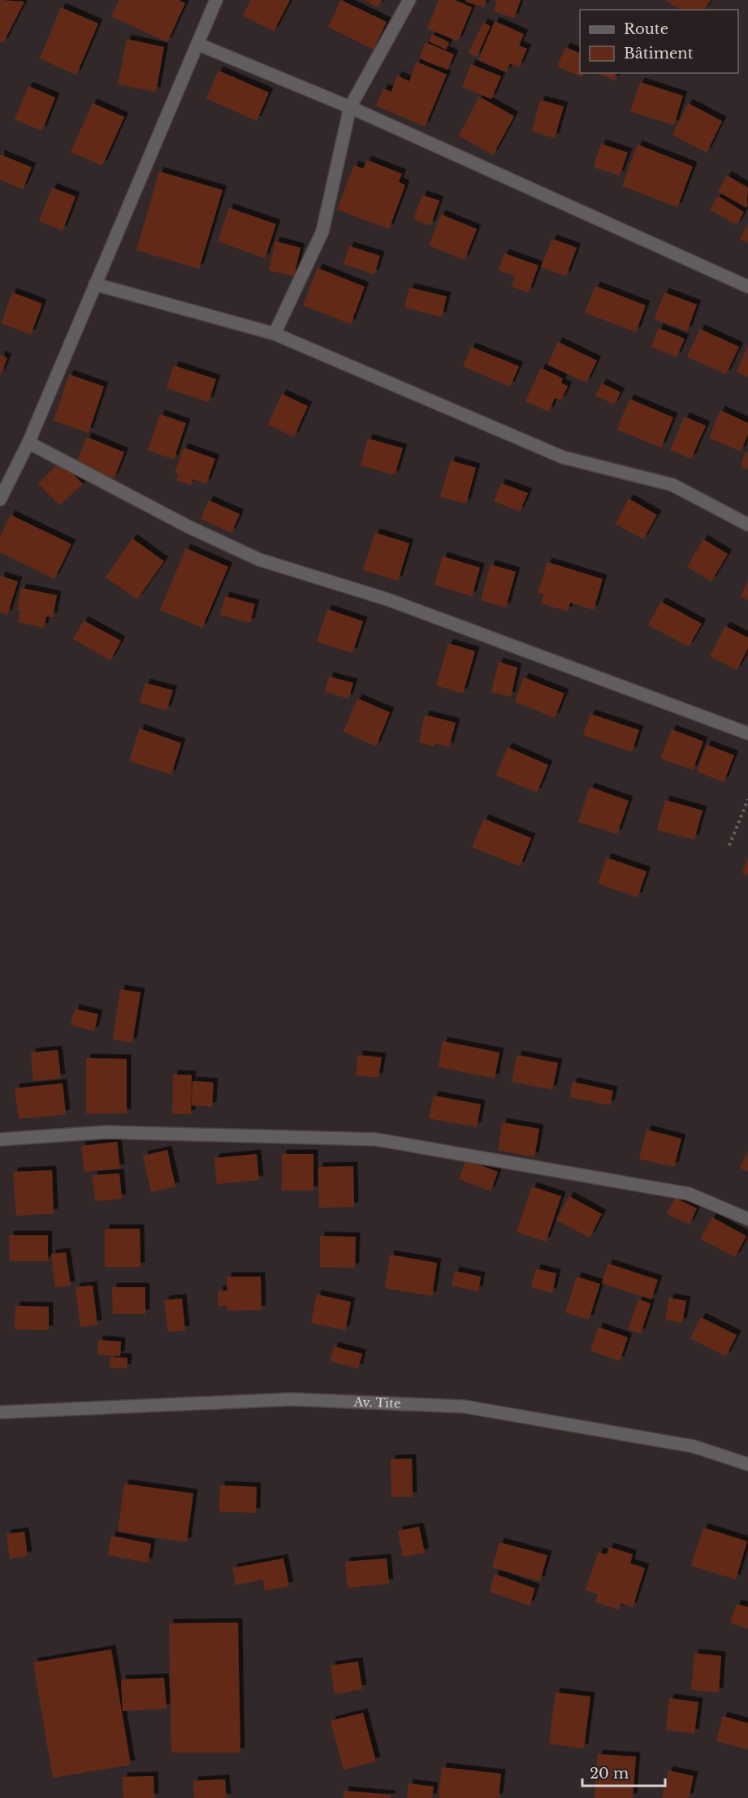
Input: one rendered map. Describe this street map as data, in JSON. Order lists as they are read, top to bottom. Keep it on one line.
{"streets":{"street":["Av. Tite"]},"legend":["Route","Bâtiment"],"scale_bar":"20 m"}
